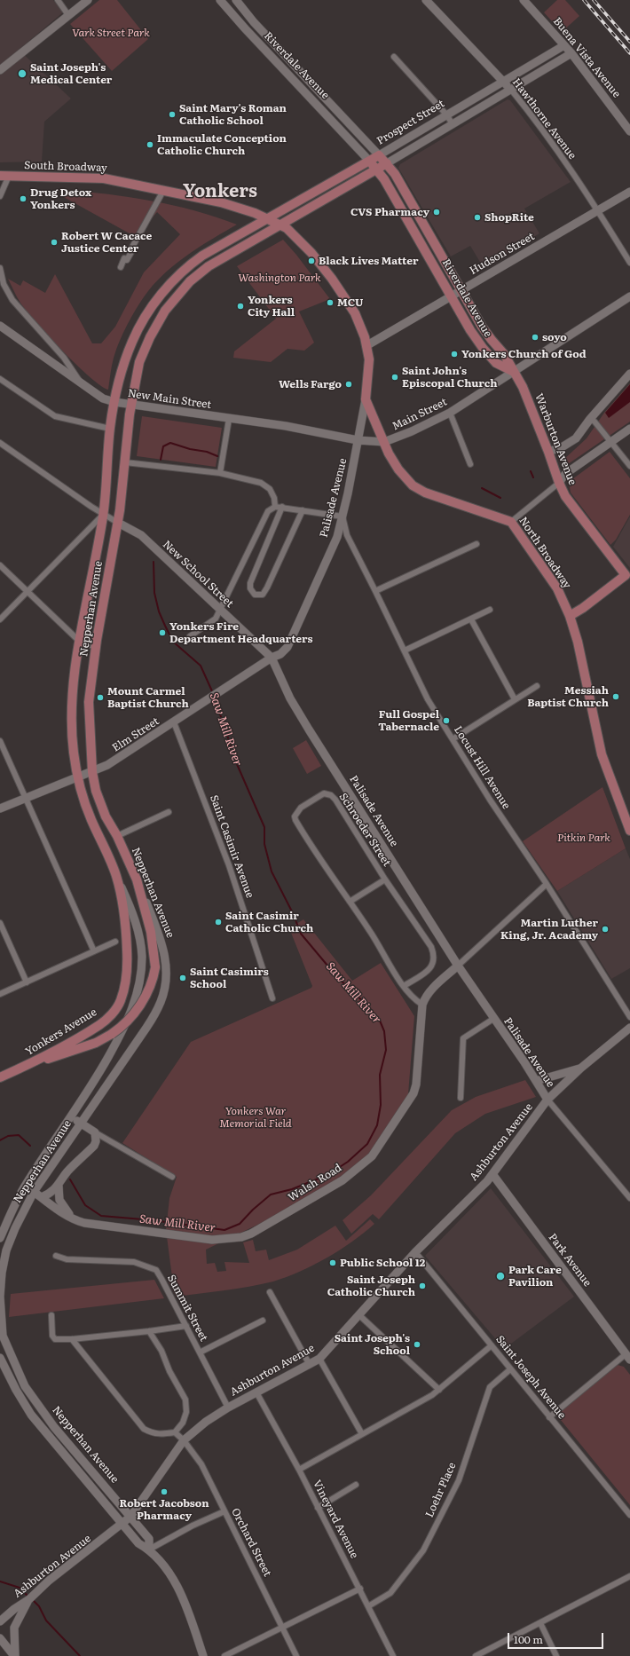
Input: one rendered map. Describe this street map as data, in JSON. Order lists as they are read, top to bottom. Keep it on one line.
{"streets":{"main road":["Riverdale Avenue","Prospect Street","South Broadway","Warburton Avenue","North Broadway","Nepperhan Avenue","Yonkers Avenue"],"street":["Buena Vista Avenue","Hawthorne Avenue","Hudson Street","New Main Street","Main Street","Palisade Avenue","New School Street","Elm Street","Locust Hill Avenue","Schroeder Street","Saint Casimir Avenue","Ashburton Avenue","Walsh Road","Park Avenue","Summit Street","Saint Joseph Avenue","Loehr Place","Vineyard Avenue","Orchard Street"]},"crossings":[["Buena Vista Avenue","Prospect Street"],["Riverdale Avenue","Prospect Street"],["Riverdale Avenue","Hudson Street"],["Riverdale Avenue","Main Street"],["Riverdale Avenue","Warburton Avenue"],["Hawthorne Avenue","Prospect Street"],["Hawthorne Avenue","Hudson Street"],["Prospect Street","South Broadway"],["Prospect Street","Nepperhan Avenue"],["South Broadway","Hudson Street"],["South Broadway","Palisade Avenue"],["South Broadway","North Broadway"],["South Broadway","Nepperhan Avenue"],["New Main Street","Main Street"],["New Main Street","Palisade Avenue"],["New Main Street","Nepperhan Avenue"],["Main Street","Warburton Avenue"],["Main Street","Palisade Avenue"],["Main Street","North Broadway"],["Palisade Avenue","North Broadway"],["Palisade Avenue","New School Street"],["Palisade Avenue","Elm Street"],["Palisade Avenue","Locust Hill Avenue"],["Palisade Avenue","Ashburton Avenue"],["Palisade Avenue","Walsh Road"],["New School Street","Nepperhan Avenue"],["New School Street","Elm Street"],["Nepperhan Avenue","Elm Street"],["Nepperhan Avenue","Yonkers Avenue"],["Nepperhan Avenue","Ashburton Avenue"],["Nepperhan Avenue","Walsh Road"],["Elm Street","Saint Casimir Avenue"],["Schroeder Street","Walsh Road"],["Ashburton Avenue","Park Avenue"],["Ashburton Avenue","Summit Street"],["Ashburton Avenue","Saint Joseph Avenue"],["Ashburton Avenue","Vineyard Avenue"],["Ashburton Avenue","Orchard Street"],["Saint Joseph Avenue","Loehr Place"],["Loehr Place","Vineyard Avenue"]],"districts":["Yonkers"],"water":["Saw Mill River"],"parks":["Vark Street Park","Washington Park","Pitkin Park","Yonkers War Memorial Field"],"places":["Saint Joseph's Medical Center","Saint Mary's Roman Catholic School","Immaculate Conception Catholic Church","Drug Detox Yonkers","CVS Pharmacy","ShopRite","Robert W Cacace Justice Center","Black Lives Matter","MCU","Yonkers City Hall","soyo","Yonkers Church of God","Saint John's Episcopal Church","Wells Fargo","Yonkers Fire Department Headquarters","Messiah Baptist Church","Mount Carmel Baptist Church","Full Gospel Tabernacle","Saint Casimir Catholic Church","Martin Luther King, Jr. Academy","Saint Casimirs School","Public School 12","Park Care Pavilion","Saint Joseph Catholic Church","Saint Joseph's School","Robert Jacobson Pharmacy"],"scale_bar":"100 m"}
